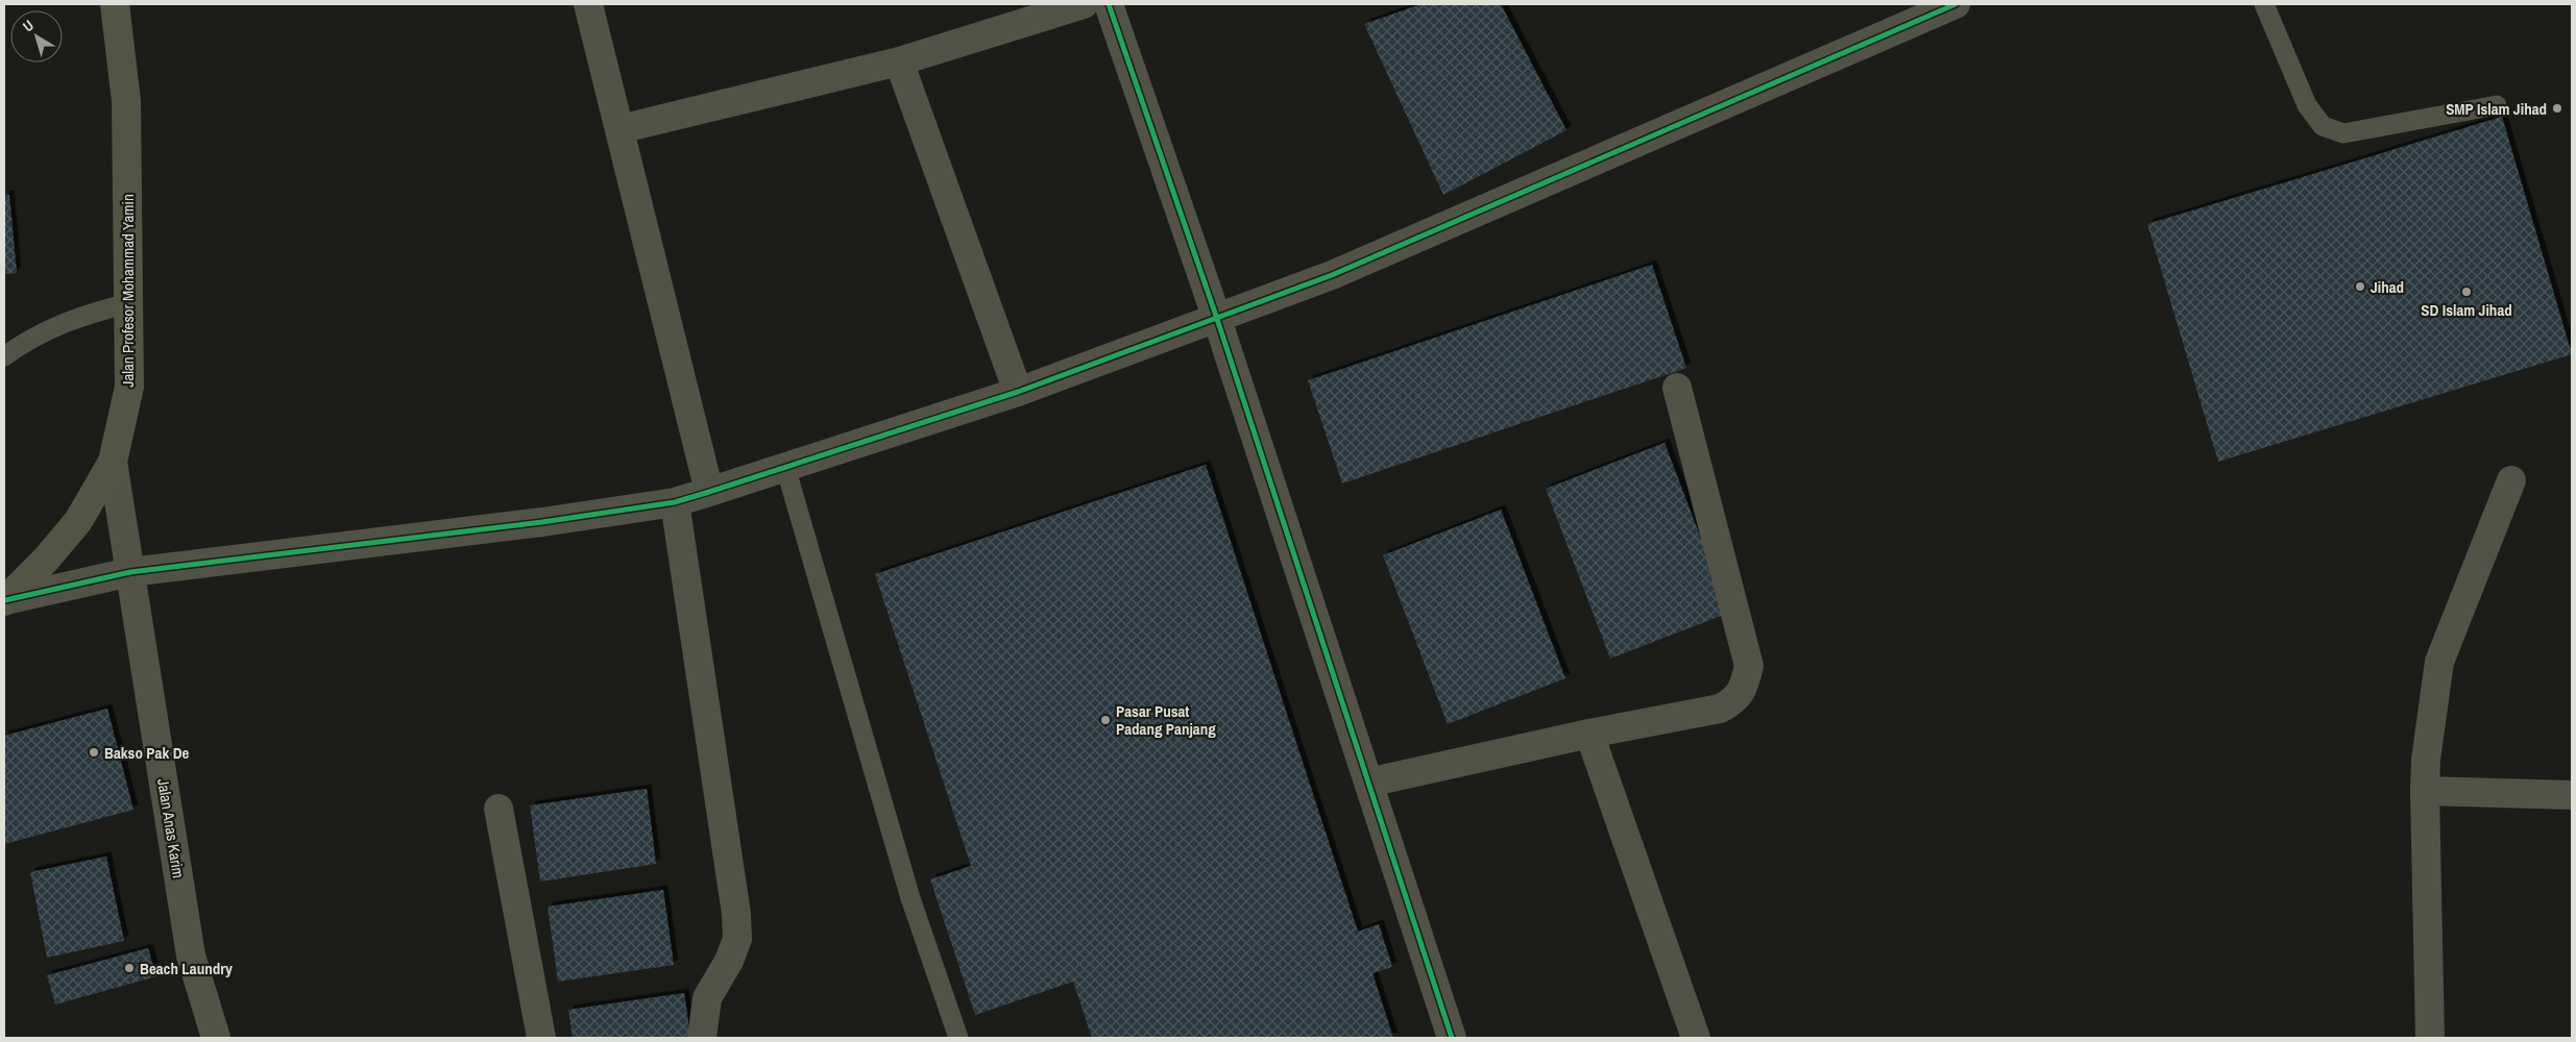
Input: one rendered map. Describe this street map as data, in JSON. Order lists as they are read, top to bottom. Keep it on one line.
{"streets":{"highway":["Jalan Profesor Mohammad Yamin"],"street":["Jalan Anas Karim"]},"crossings":[["Jalan Profesor Mohammad Yamin","Jalan Anas Karim"]],"places":["SMP Islam Jihad","Jihad","SD Islam Jihad","Pasar Pusat Padang Panjang","Bakso Pak De","Beach Laundry"],"north":"top left"}
